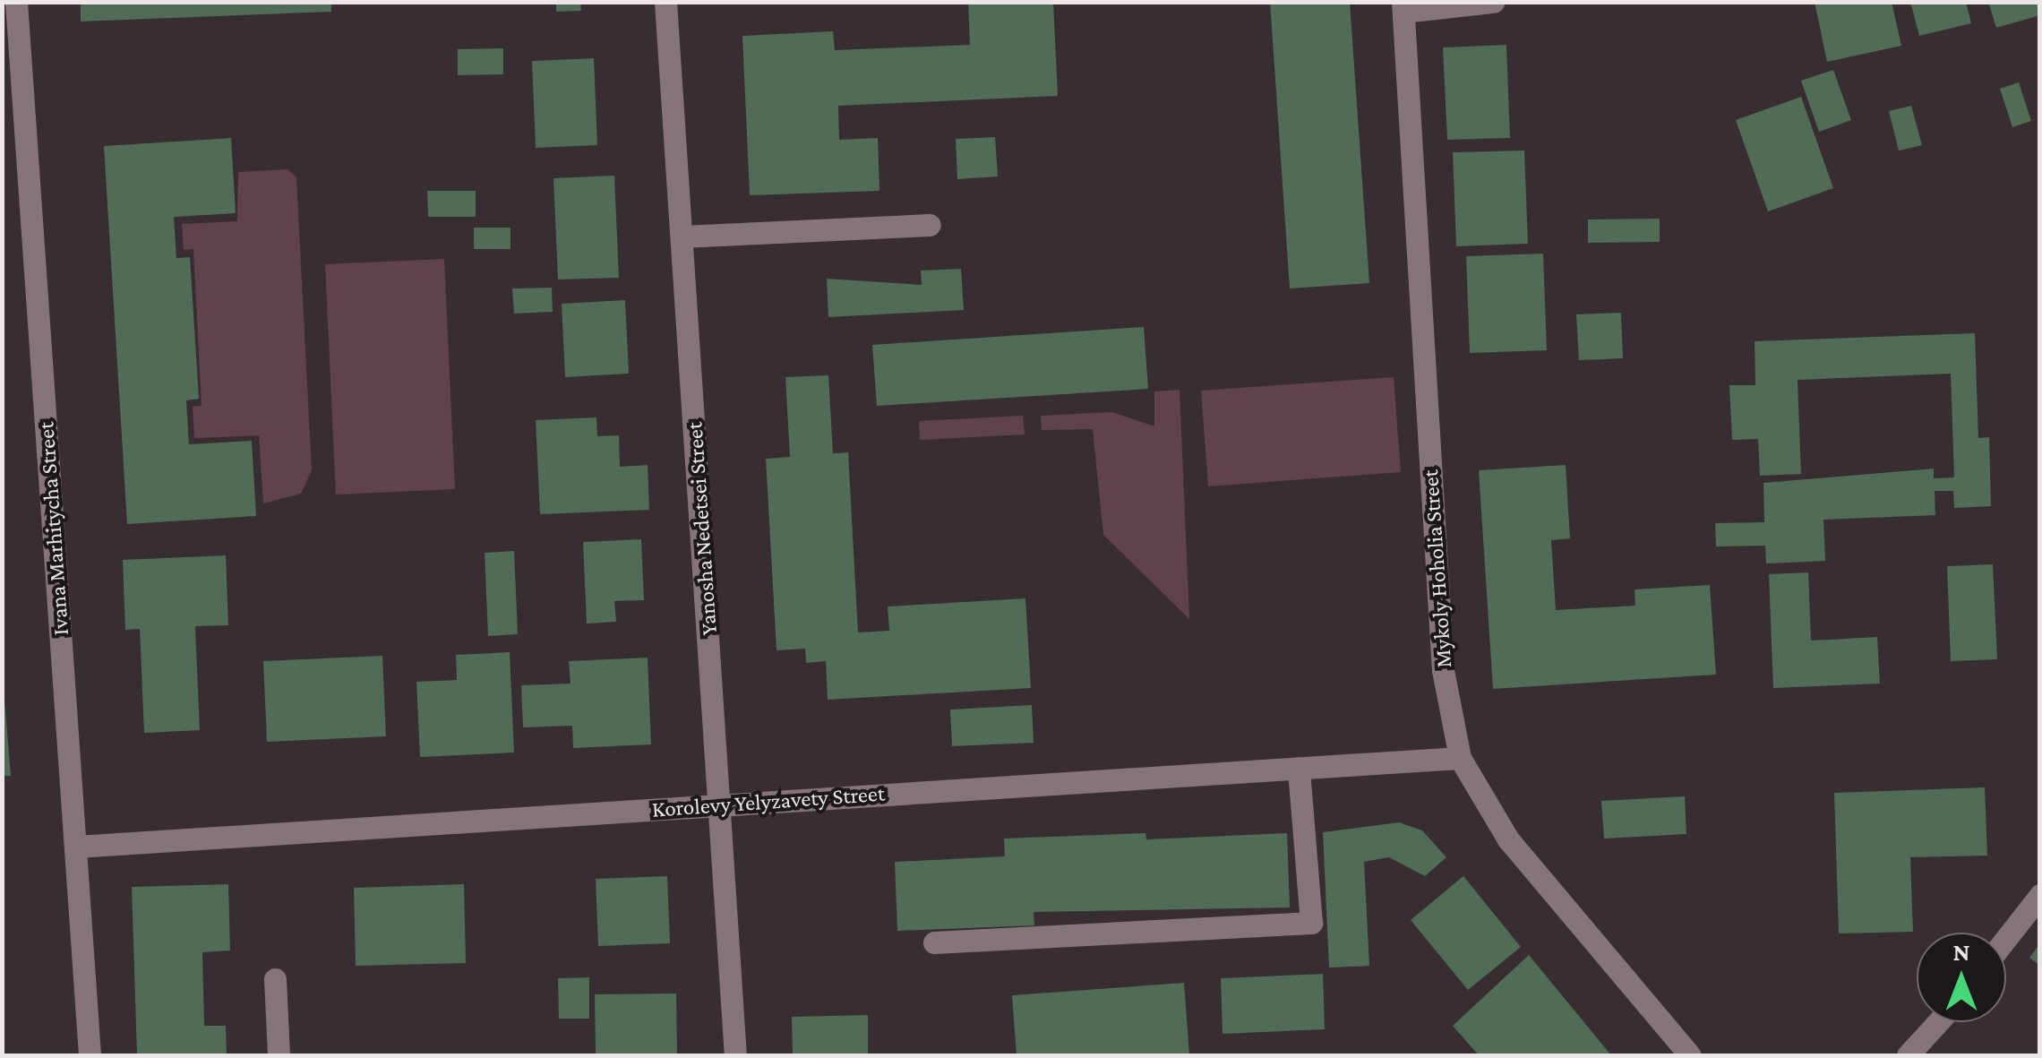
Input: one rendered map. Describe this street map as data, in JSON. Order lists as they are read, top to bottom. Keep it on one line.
{"streets":{"street":["Ivana Marhitycha Street","Yanosha Nedetsei Street","Mykoly Hoholia Street","Korolevy Yelyzavety Street"]},"crossings":[["Ivana Marhitycha Street","Korolevy Yelyzavety Street"],["Yanosha Nedetsei Street","Korolevy Yelyzavety Street"],["Mykoly Hoholia Street","Korolevy Yelyzavety Street"]],"north":"top"}
